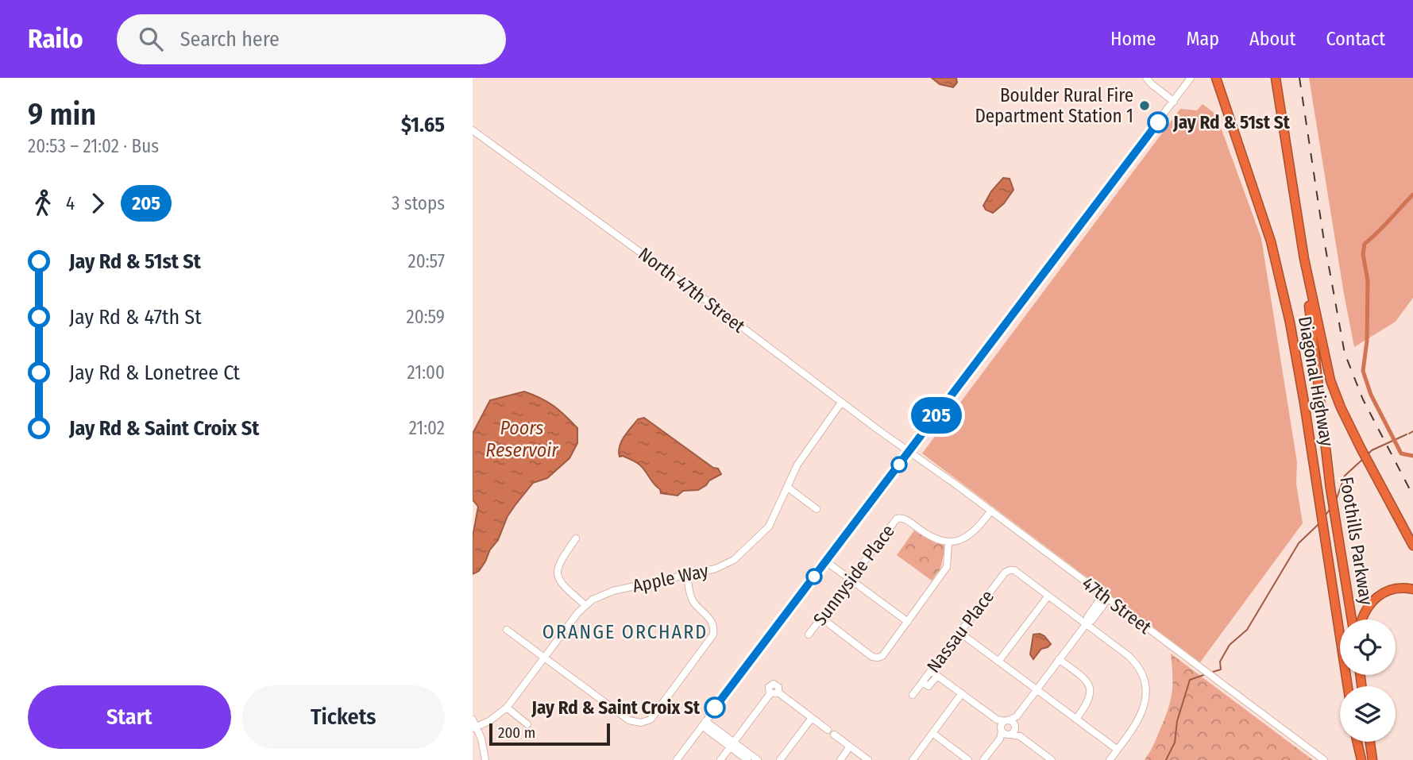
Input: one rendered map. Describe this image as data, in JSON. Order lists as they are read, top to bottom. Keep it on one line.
{"streets":{"highway":["Diagonal Highway","Foothills Parkway"],"street":["North 47th Street","Sunnyside Place","Apple Way","47th Street","Nassau Place"]},"crossings":[["North 47th Street","Apple Way"],["North 47th Street","47th Street"]],"districts":["ORANGE ORCHARD"],"water":["Poors Reservoir"],"places":["Boulder Rural Fire Department Station 1","Jay Rd & 51st St","Jay Rd & Saint Croix St"],"lines":["bus line 205"],"scale_bar":"200 m","page":{"header":"Railo","search":"Search here","nav":["Home","Map","About","Contact"],"heading":["9 min","20:53 – 21:02 · Bus","$1.65"],"on_map":"205","legs":["4","205","3 stops"],"list":[{"name":"Jay Rd & 51st St","value":"20:57"},{"name":"Jay Rd & 47th St","value":"20:59"},{"name":"Jay Rd & Lonetree Ct","value":"21:00"},{"name":"Jay Rd & Saint Croix St","value":"21:02"}],"buttons":["Start","Tickets"],"scale":"200 m"}}
